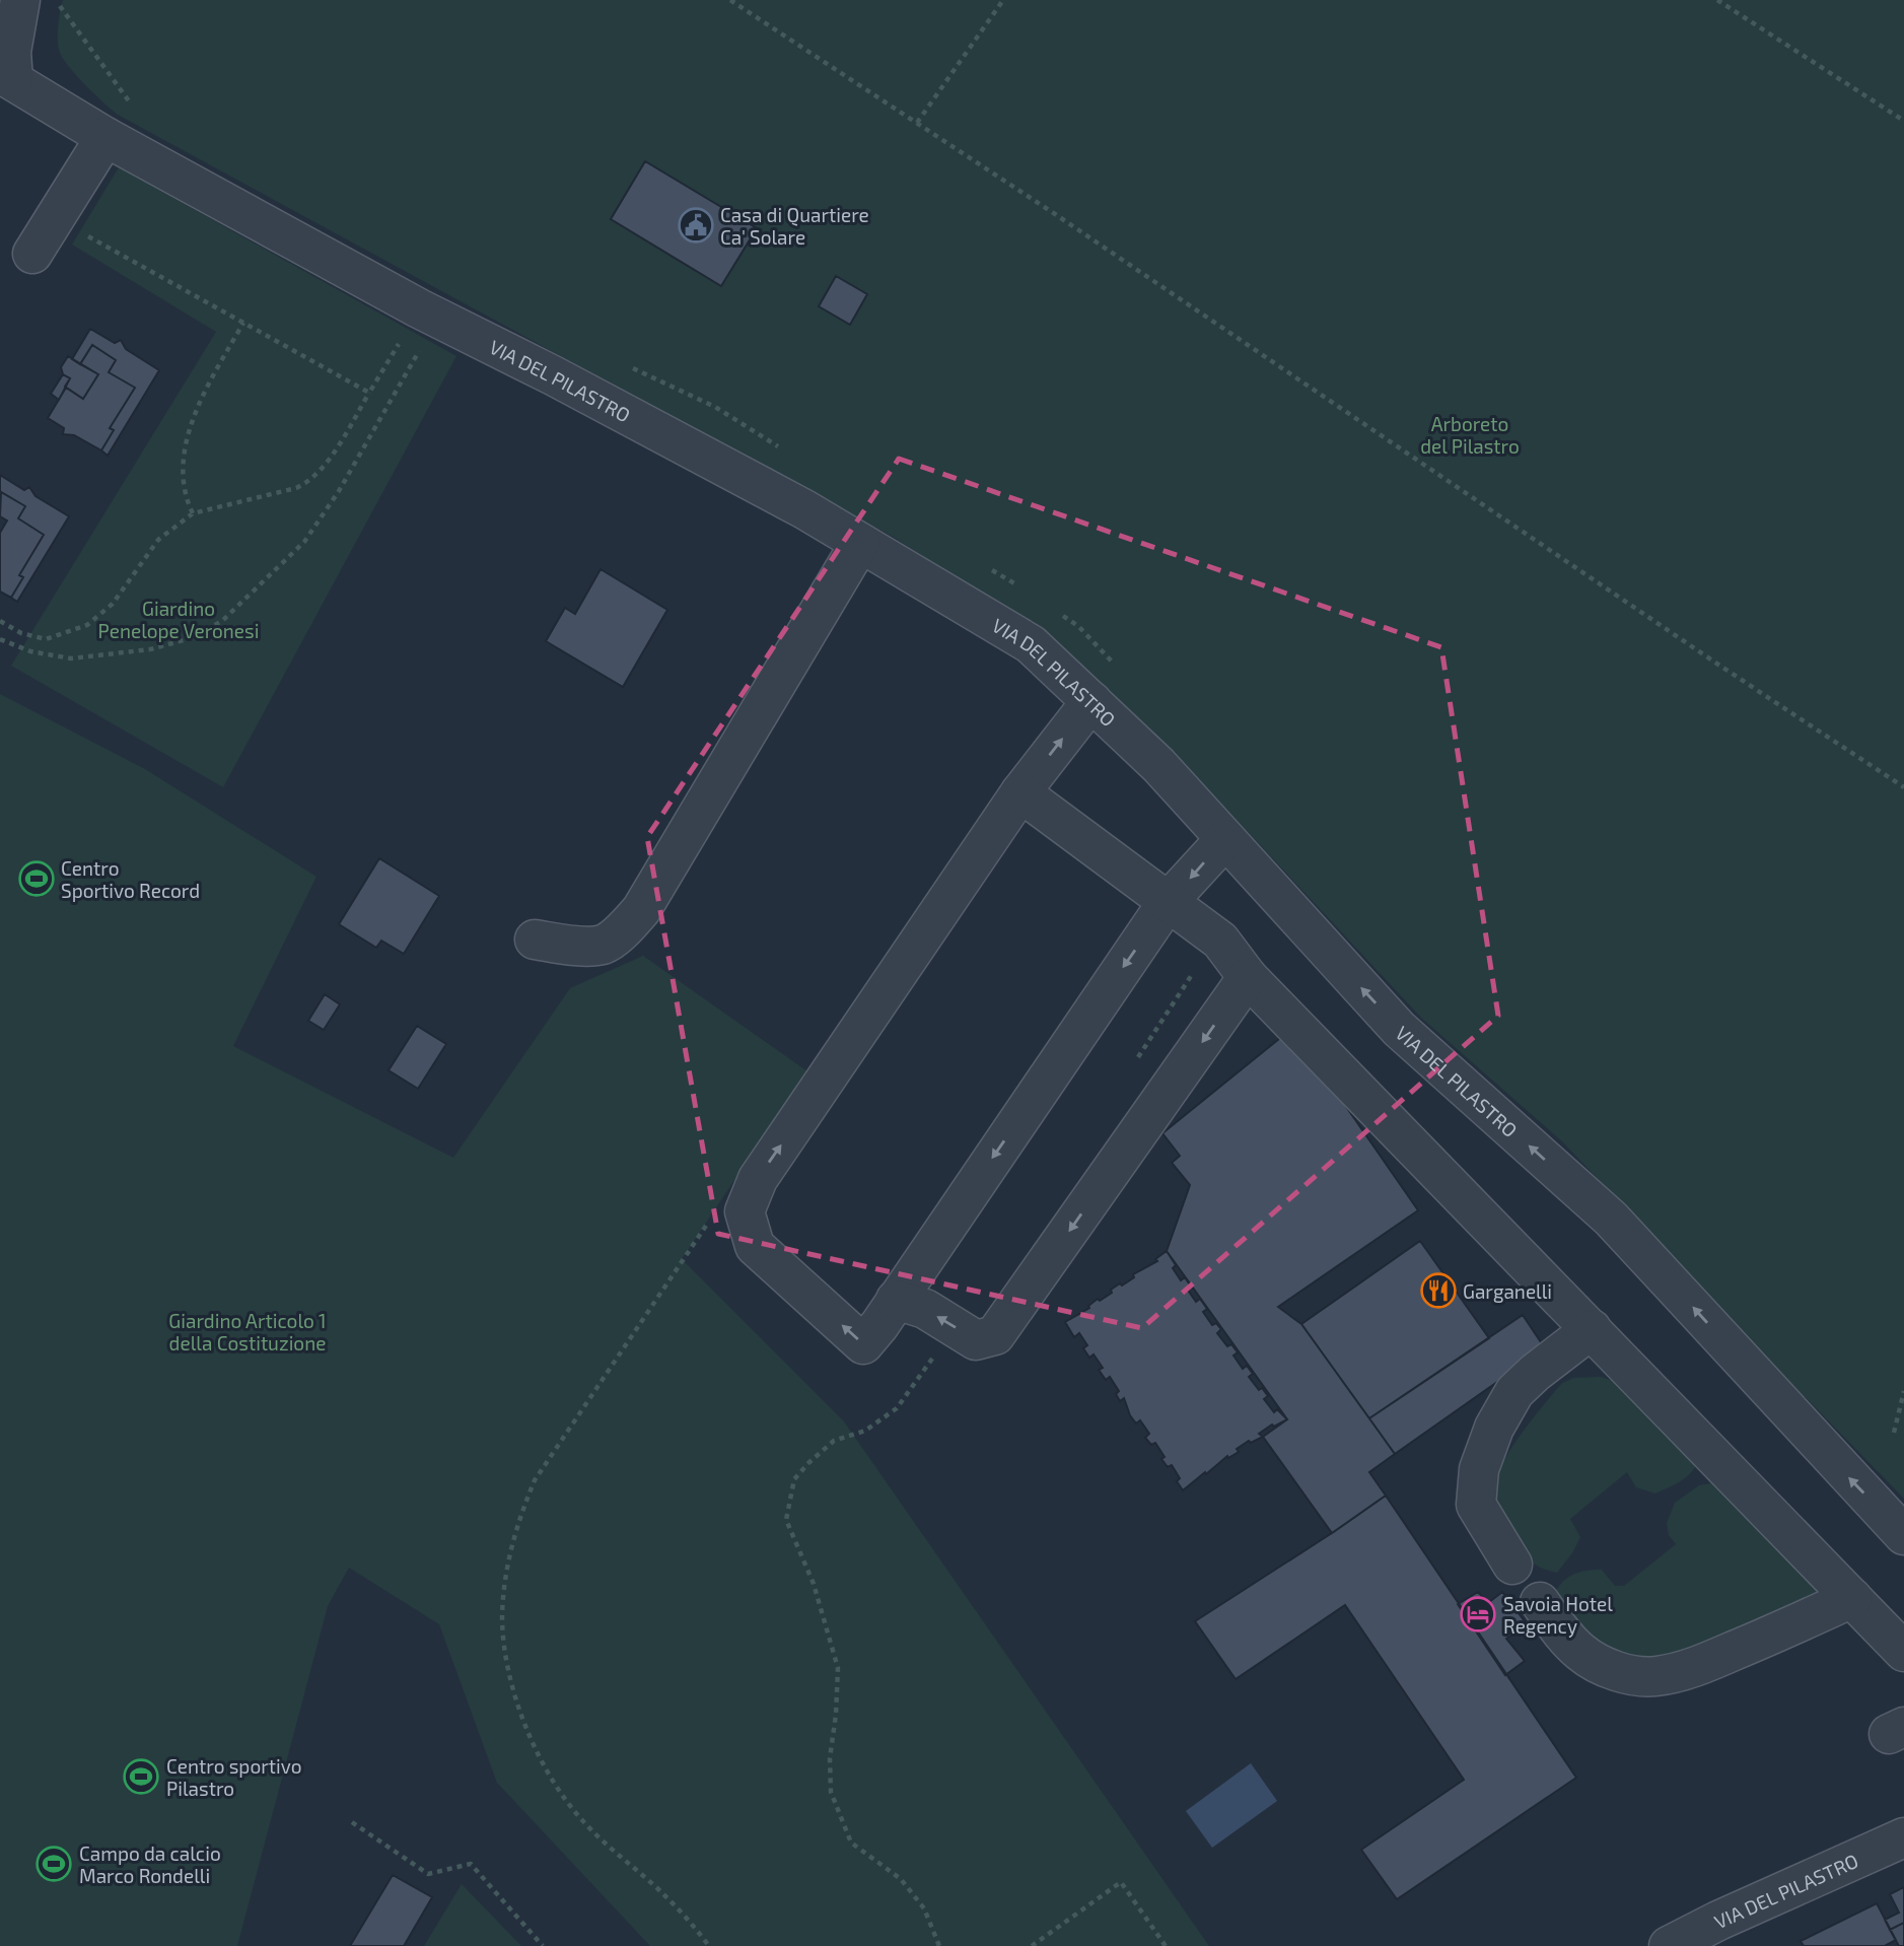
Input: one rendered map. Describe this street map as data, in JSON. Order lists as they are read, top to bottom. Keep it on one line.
{"streets":{"street":["VIA DEL PILASTRO"]},"parks":["Arboreto del Pilastro","Giardino Penelope Veronesi","Giardino Articolo 1 della Costituzione"],"places":{"public building":["Casa di Quartiere Ca' Solare"],"sports":["Centro Sportivo Record","Centro sportivo Pilastro","Campo da calcio Marco Rondelli"],"restaurant":["Garganelli"],"hotel":["Savoia Hotel Regency"]}}
